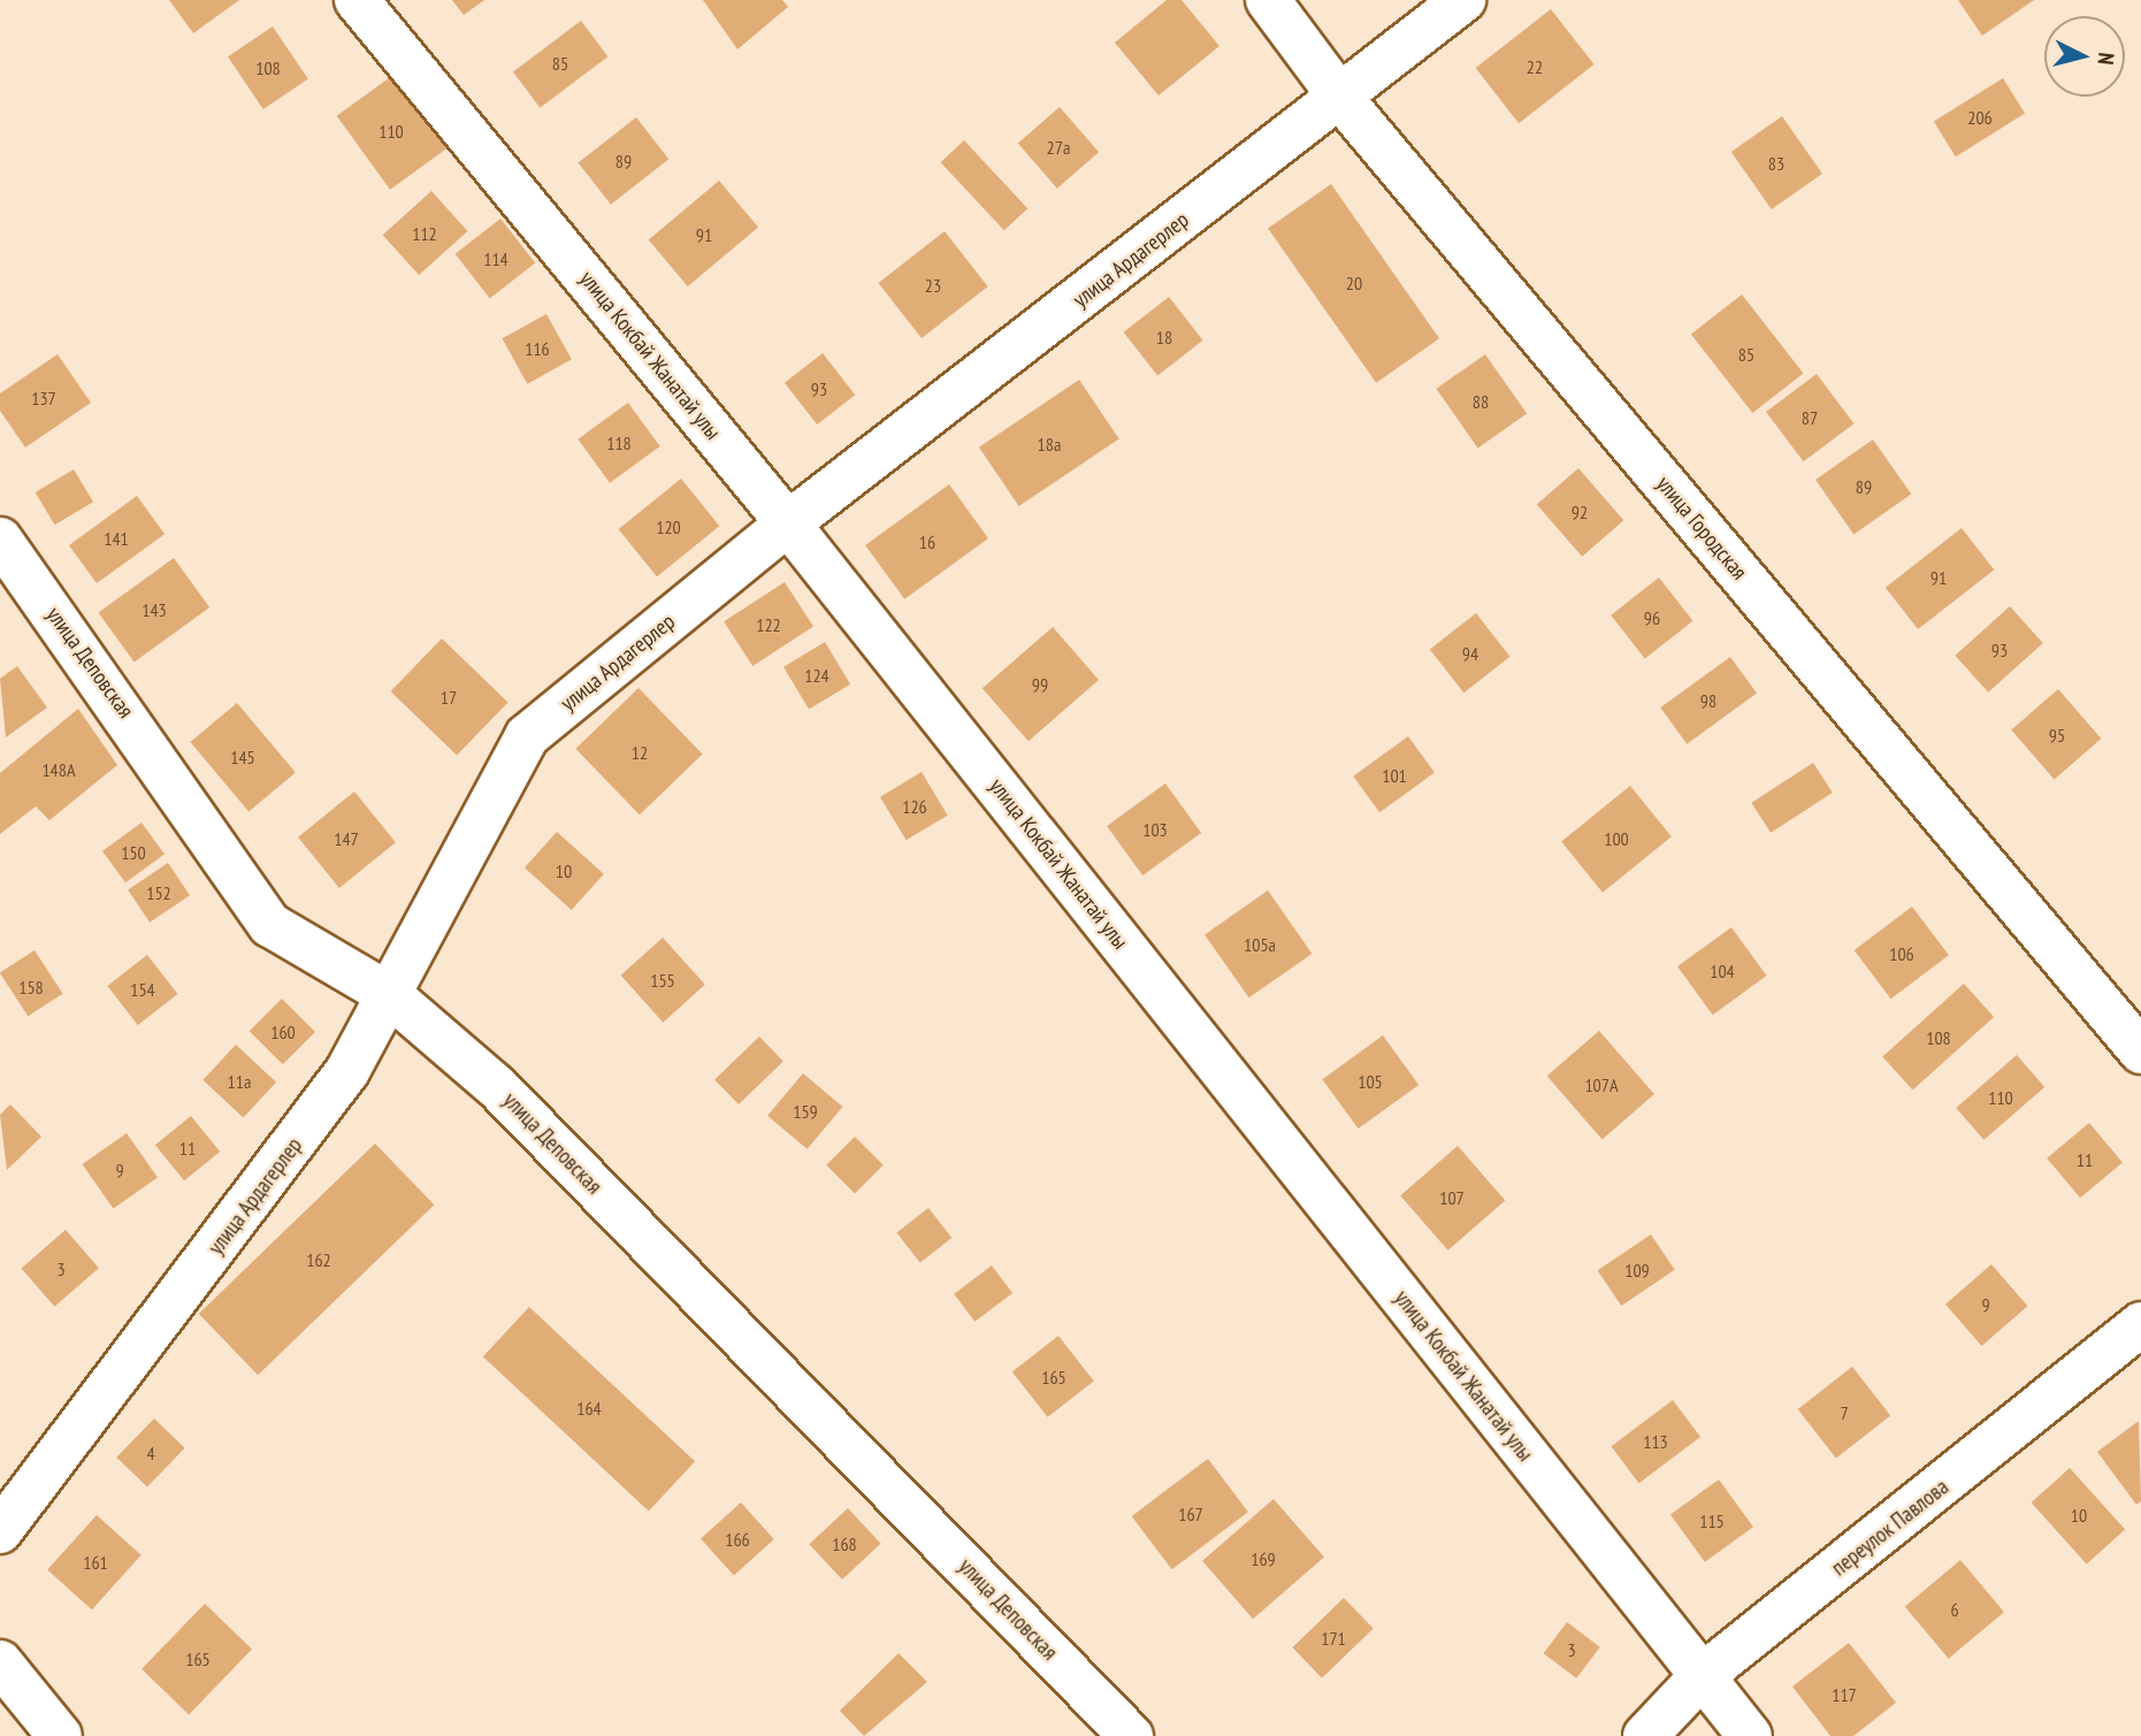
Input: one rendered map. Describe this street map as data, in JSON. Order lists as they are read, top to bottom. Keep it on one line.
{"streets":{"street":["улица Ардагерлер","улица Кокбай Жанатай улы","улица Городская","улица Деповская","переулок Павлова"]},"crossings":[["улица Ардагерлер","улица Кокбай Жанатай улы"],["улица Ардагерлер","улица Городская"],["улица Ардагерлер","улица Деповская"],["улица Кокбай Жанатай улы","переулок Павлова"]],"house_numbers":["85","22","108","206","110","27а","89","83","112","91","114","20","23","18","116","85","93","137","88","87","118","18а","89","92","120","141","16","91","143","96","122","93","94","124","99","17","98","95","12","145","148А","101","126","103","147","100","150","10","152","105а","106","104","155","158","154","160","108","11а","105","107А","110","159","11","11","9","107","162","3","109","9","165","164","7","113","4","167","10","115","166","168","169","161","6","171","3","165","117"],"north":"right"}
